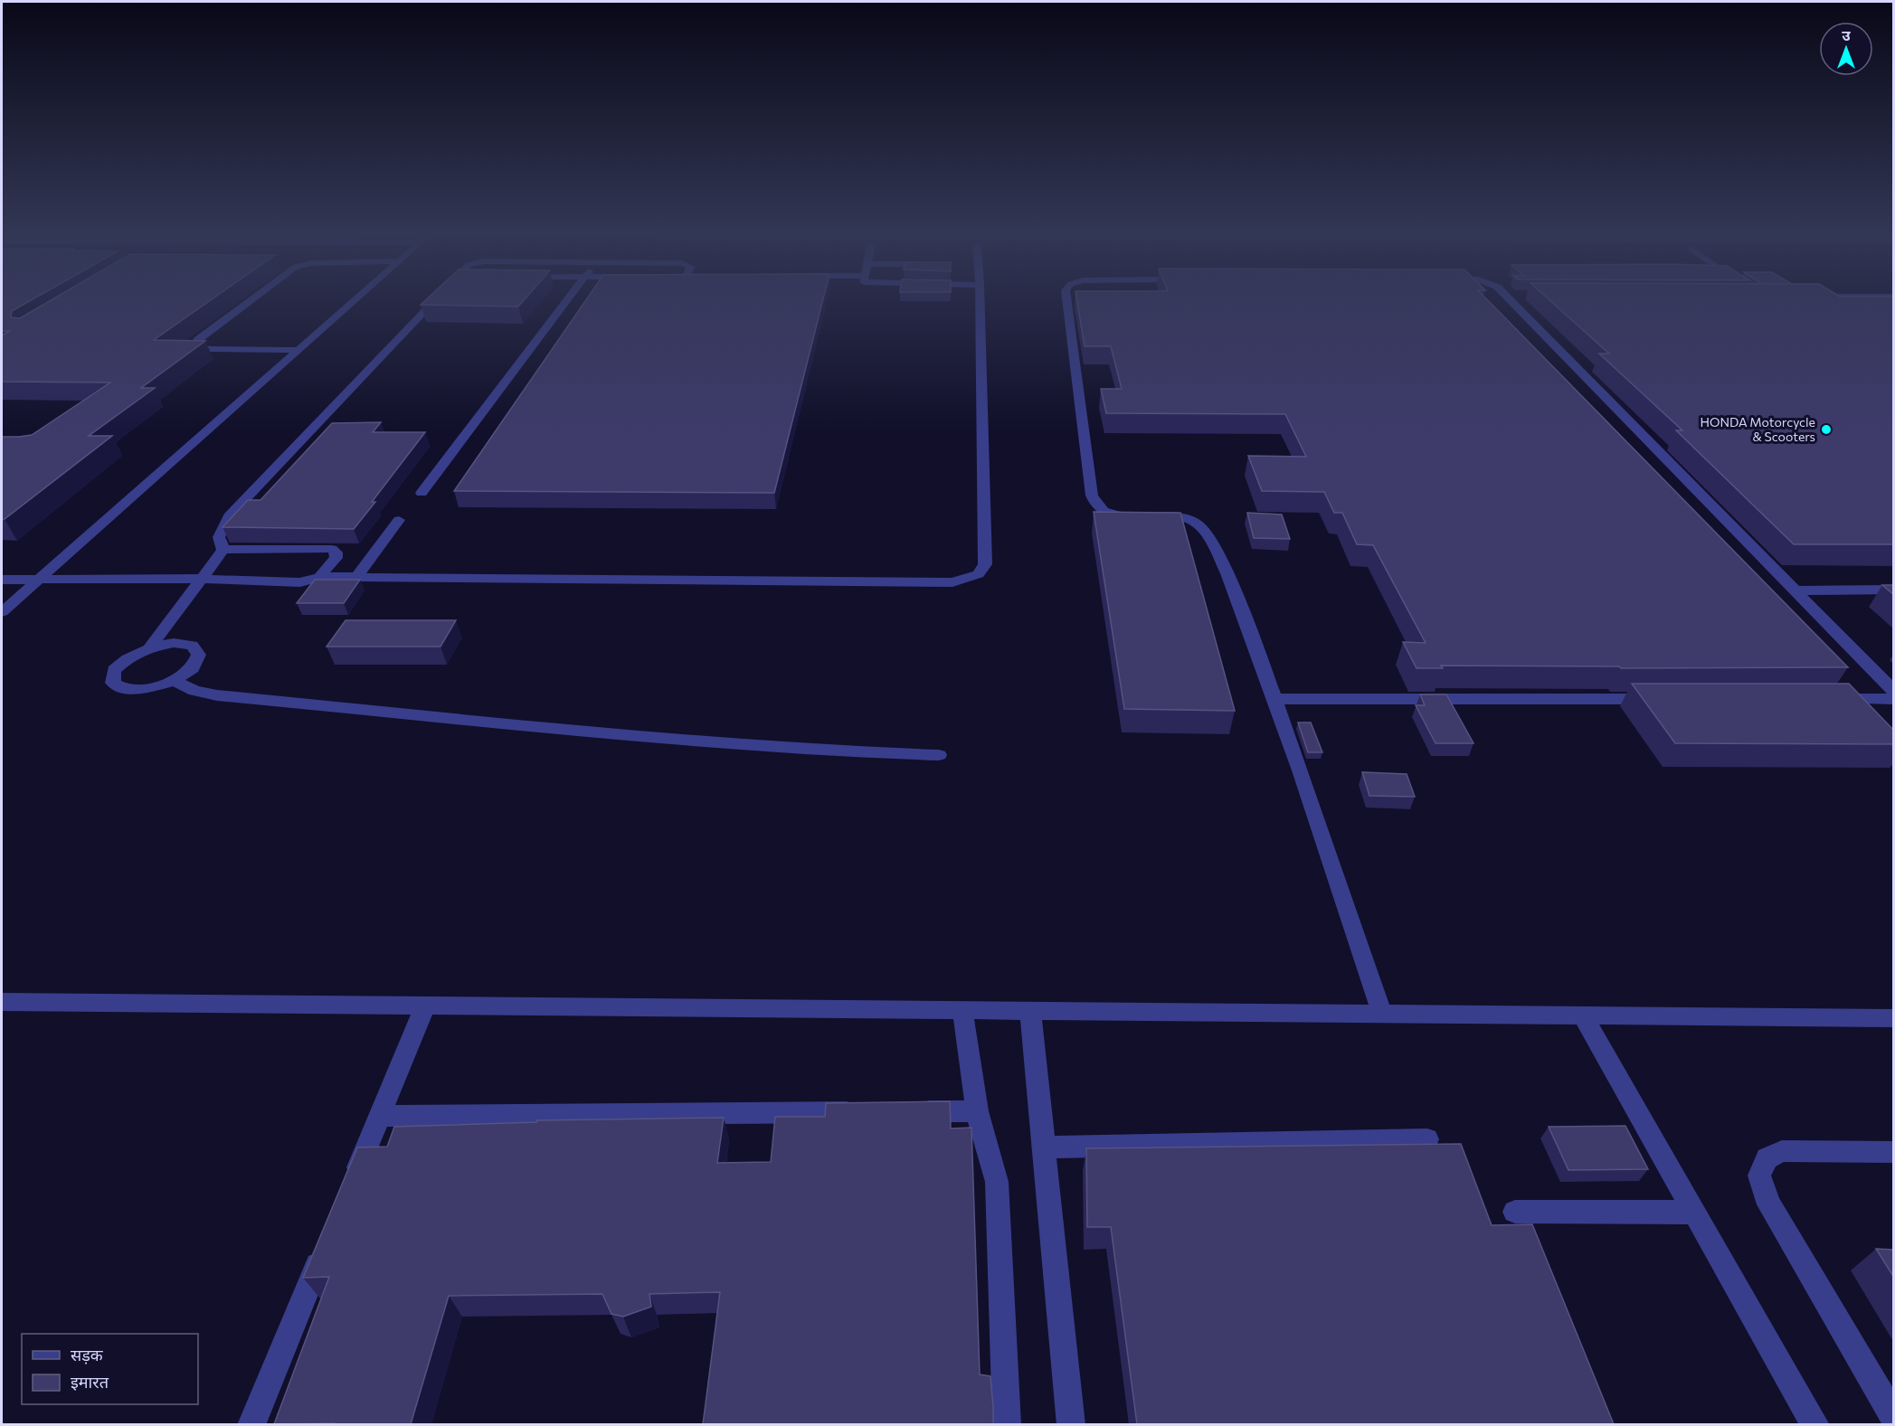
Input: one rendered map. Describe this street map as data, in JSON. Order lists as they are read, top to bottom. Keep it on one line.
{"places":["HONDA Motorcycle & Scooters"],"legend":["सड़क","इमारत"],"north":"top"}
